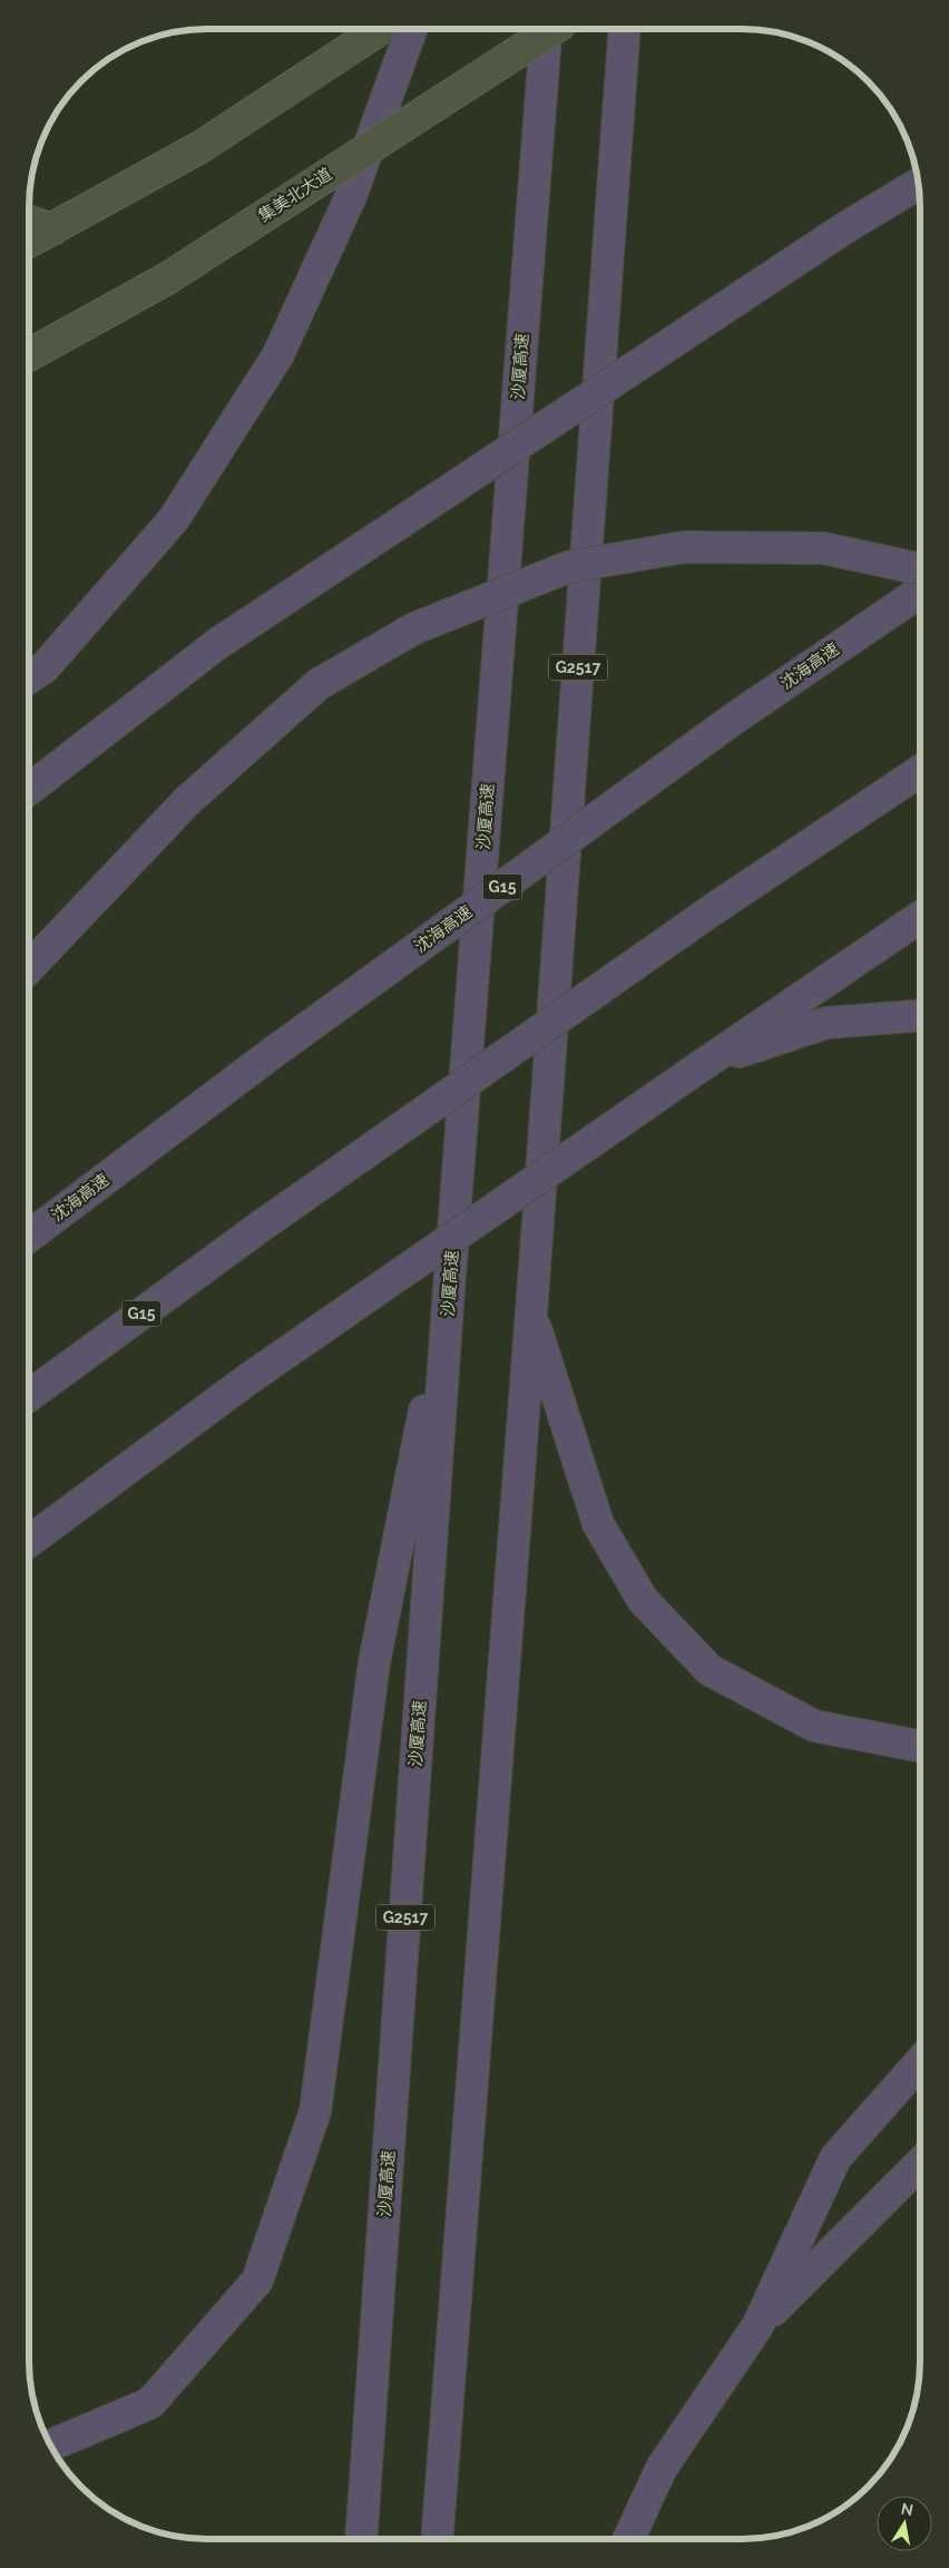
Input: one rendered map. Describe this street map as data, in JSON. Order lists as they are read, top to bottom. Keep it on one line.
{"streets":{"highway":["沙厦高速","沈海高速","G2517","G15"],"main road":["集美北大道"]},"north":"top"}
